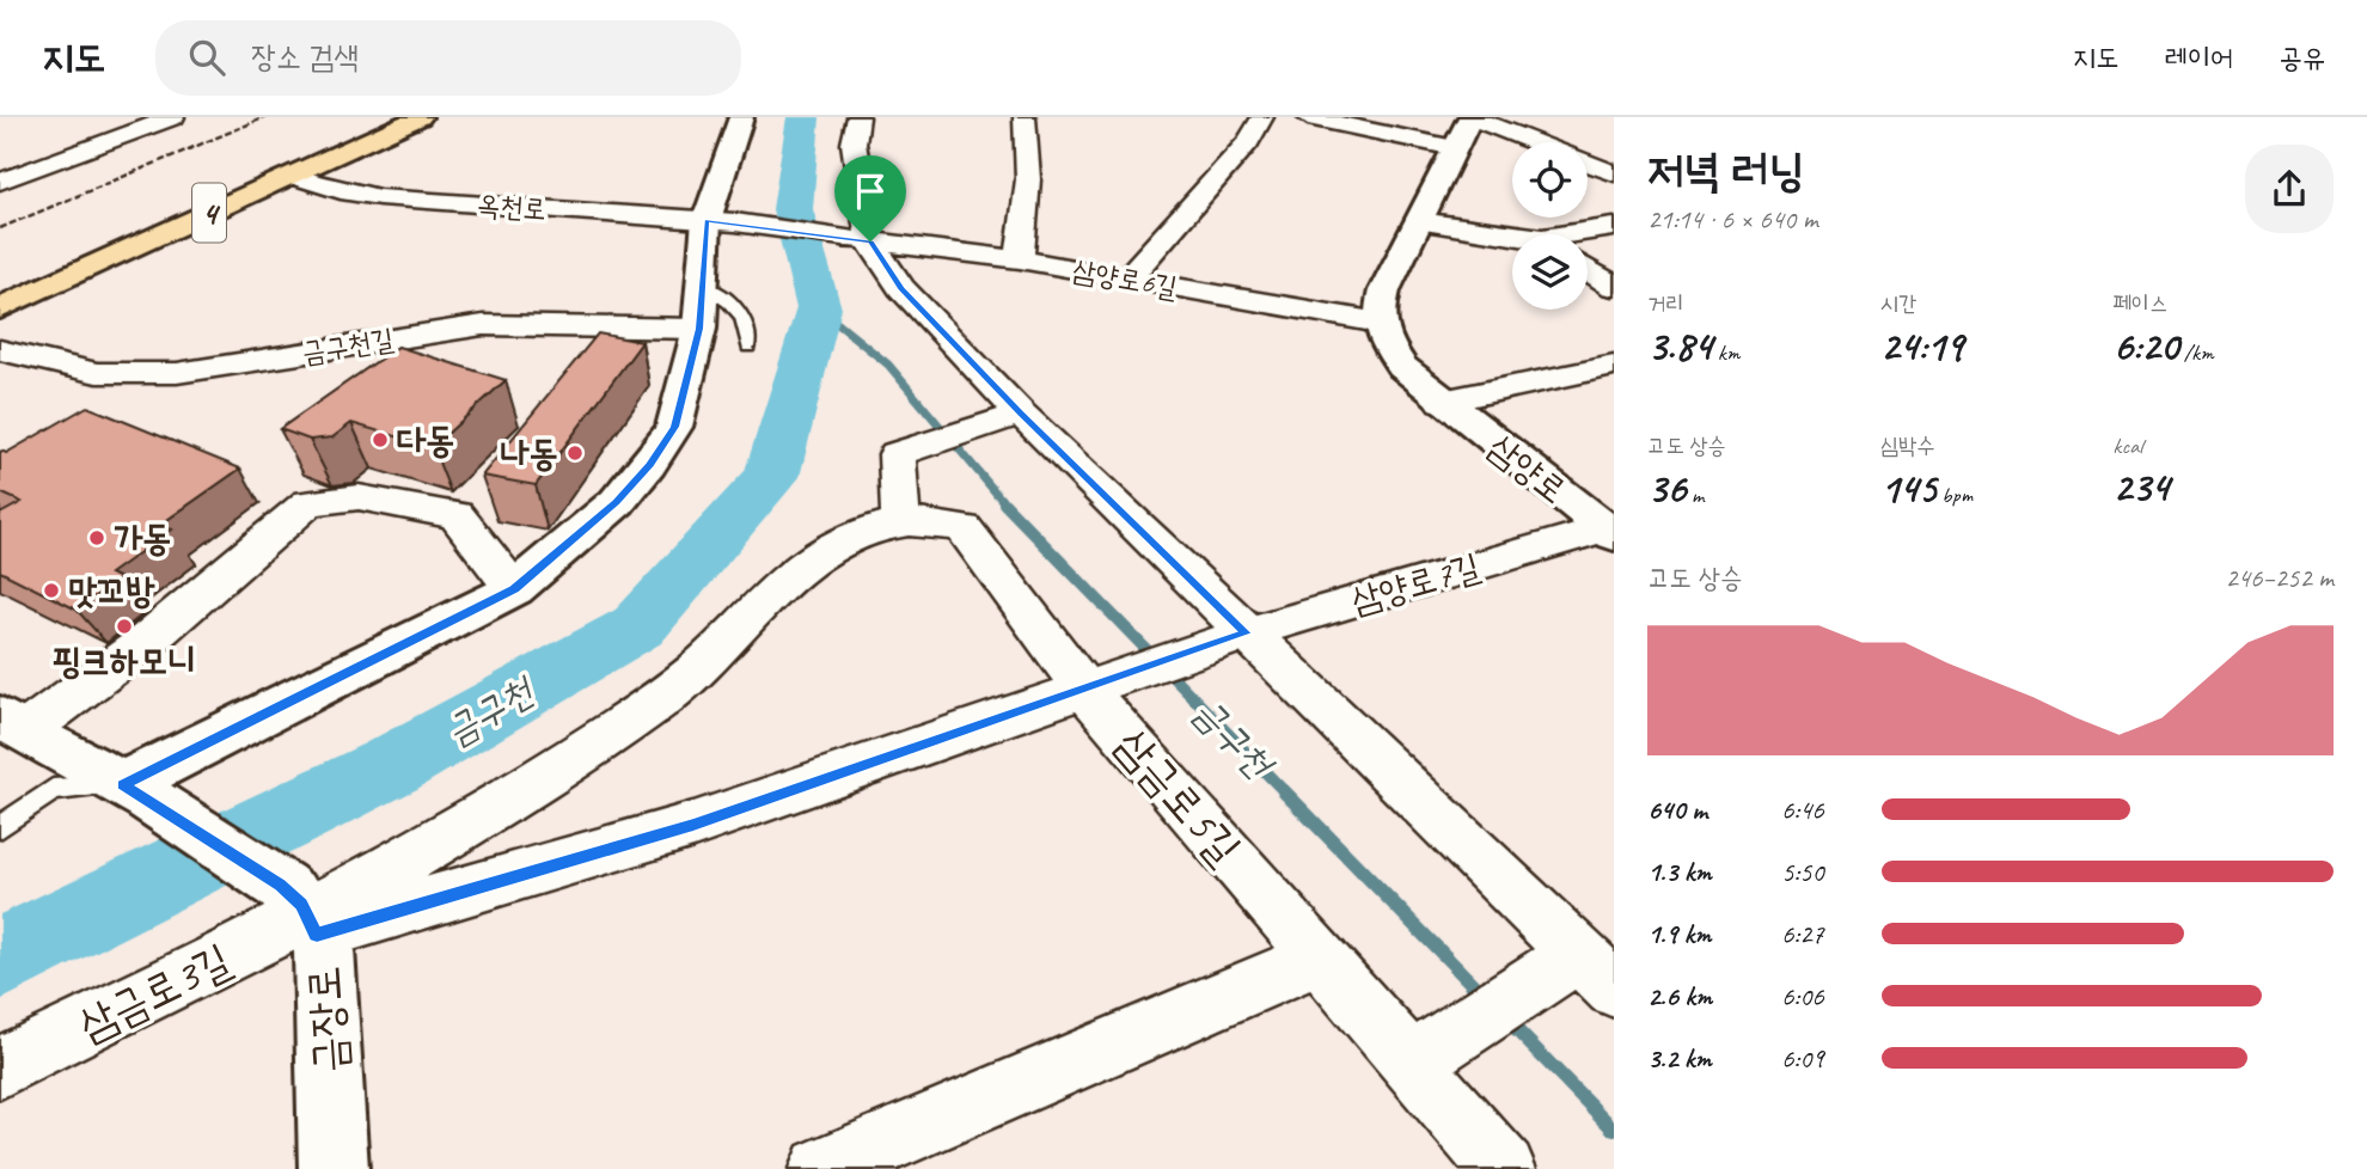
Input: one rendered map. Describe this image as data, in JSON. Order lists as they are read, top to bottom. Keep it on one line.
{"streets":{"main road":["4"],"street":["옥천로","삼양로6길","금구천길","삼양로","삼양로7길","삼금로5길","삼금로3길","금장로"]},"crossings":[["옥천로","4"],["옥천로","삼양로6길"],["삼양로6길","삼양로"],["삼양로","삼양로7길"],["삼양로7길","삼금로5길"],["삼금로5길","삼금로3길"],["삼금로5길","금장로"],["삼금로3길","금장로"]],"water":["금구천"],"places":["다동","나동","가동","맛꼬방","핑크하모니"],"page":{"header":"지도","search":"장소 검색","nav":["지도","레이어","공유"],"heading":["저녁 러닝","21:14 · 6 × 640 m"],"stats":[["거리","3.84 km"],["시간","24:19"],["페이스","6:20 /km"],["고도 상승","36 m"],["심박수","145 bpm"],["kcal","234"]],"chart":["고도 상승","246–252 m"],"list":[{"name":"640 m","note":"6:46"},{"name":"1.3 km","note":"5:50"},{"name":"1.9 km","note":"6:27"},{"name":"2.6 km","note":"6:06"},{"name":"3.2 km","note":"6:09"}]}}
